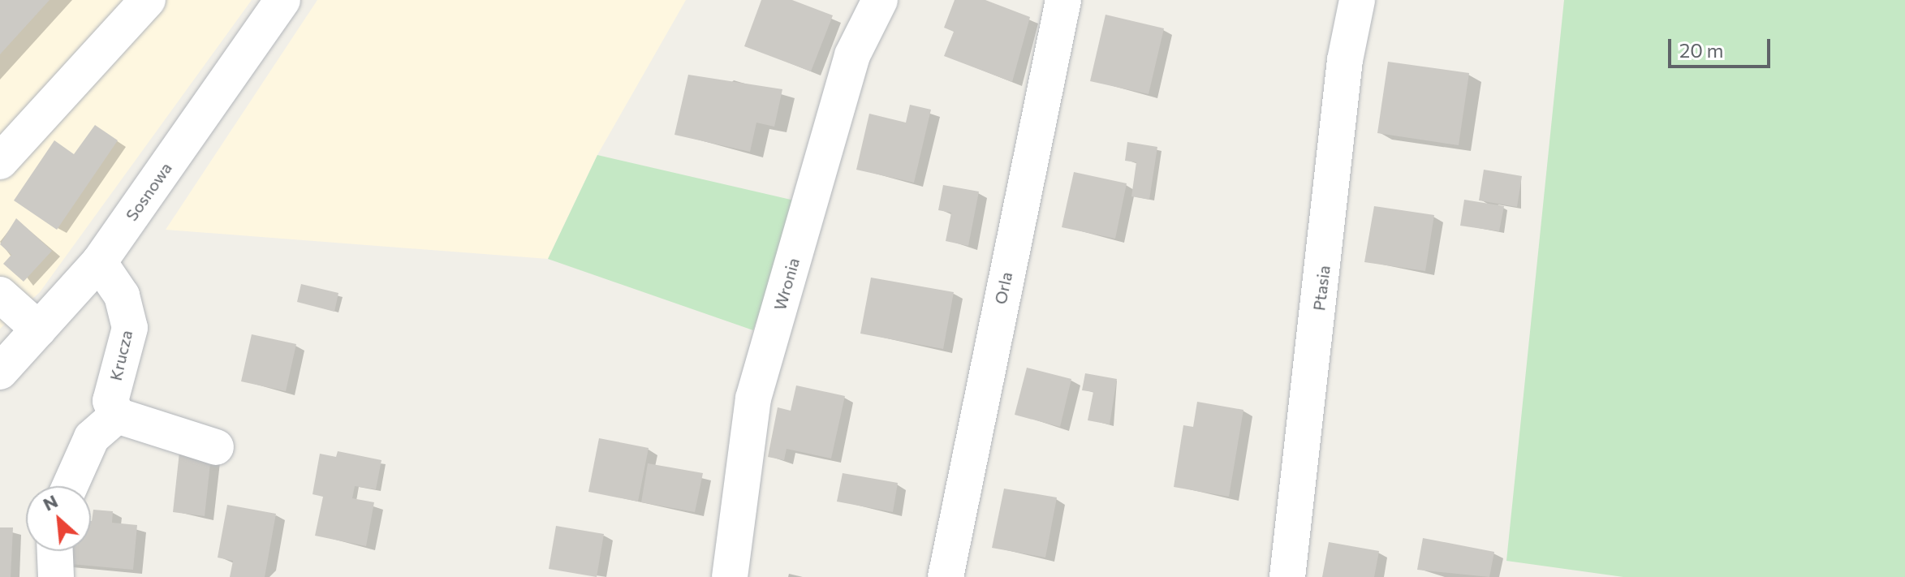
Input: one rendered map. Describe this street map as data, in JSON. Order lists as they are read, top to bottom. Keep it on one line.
{"streets":{"street":["Sosnowa","Wronia","Orla","Ptasia","Krucza"]},"crossings":[["Sosnowa","Krucza"]],"scale_bar":"20 m","north":"top left"}
